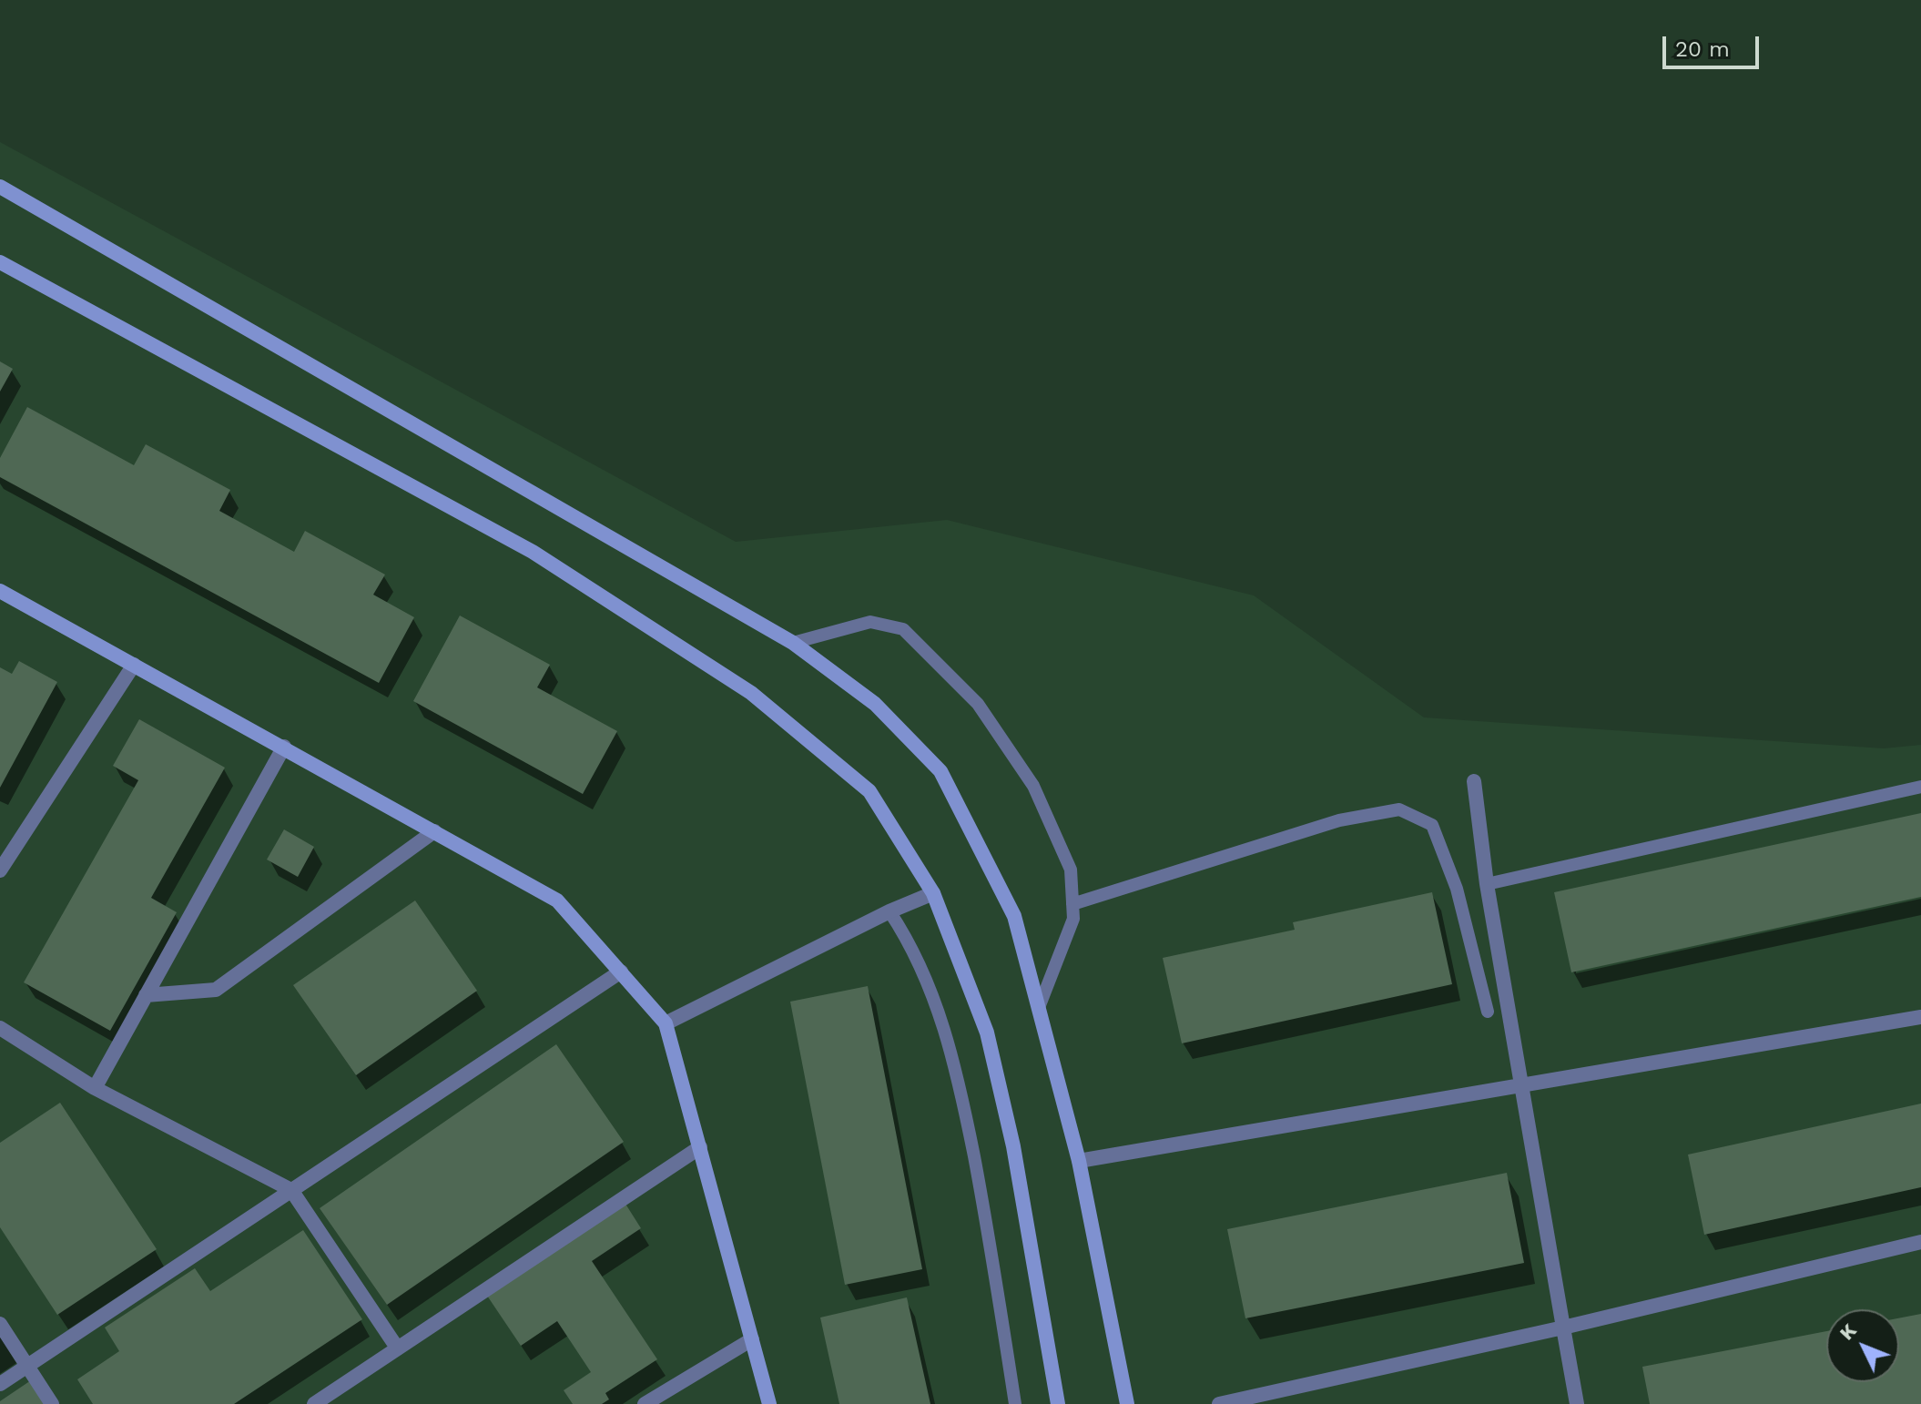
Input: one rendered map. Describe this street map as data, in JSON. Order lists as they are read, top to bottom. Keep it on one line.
{"scale_bar":"20 m","north":"top left"}
